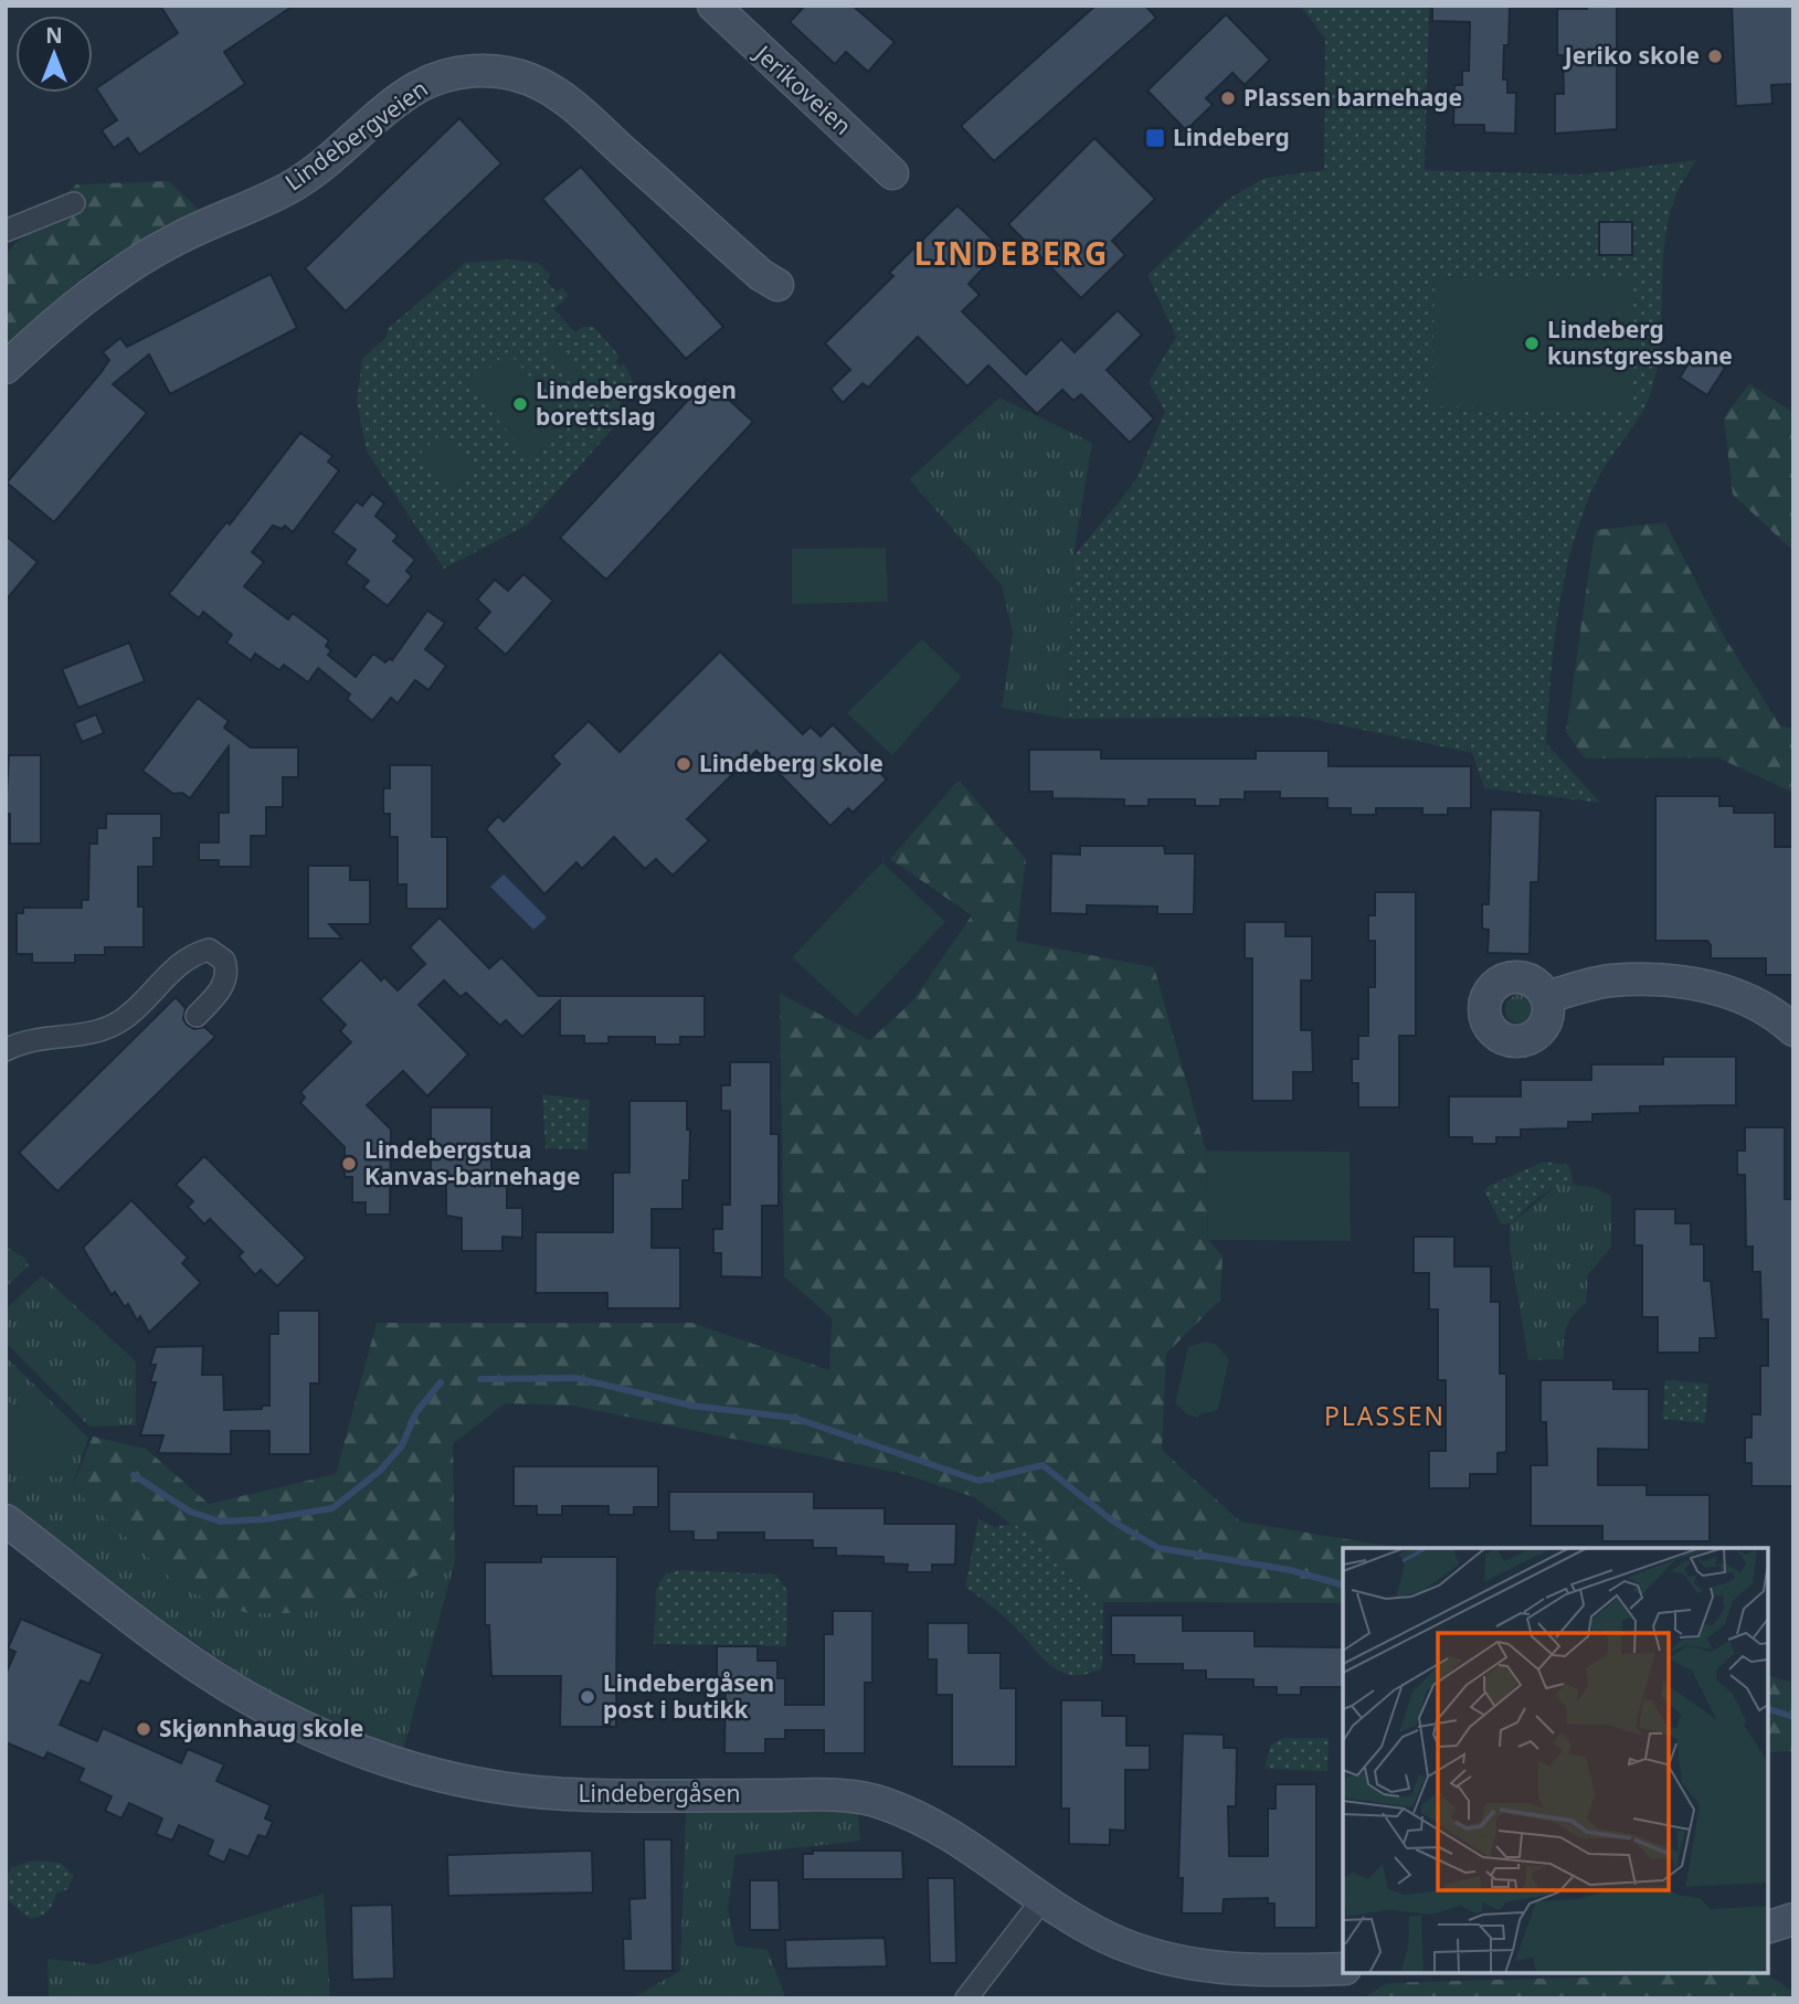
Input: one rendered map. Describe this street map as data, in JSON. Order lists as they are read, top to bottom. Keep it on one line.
{"streets":{"street":["Jerikoveien","Lindebergveien","Lindebergåsen"]},"districts":["LINDEBERG","PLASSEN"],"places":{"other":["Jeriko skole","Plassen barnehage","Lindeberg kunstgressbane","Lindebergskogen borettslag","Lindeberg skole","Lindebergstua Kanvas-barnehage","Lindebergåsen post i butikk","Skjønnhaug skole"],"transit":["Lindeberg"]},"north":"top"}
